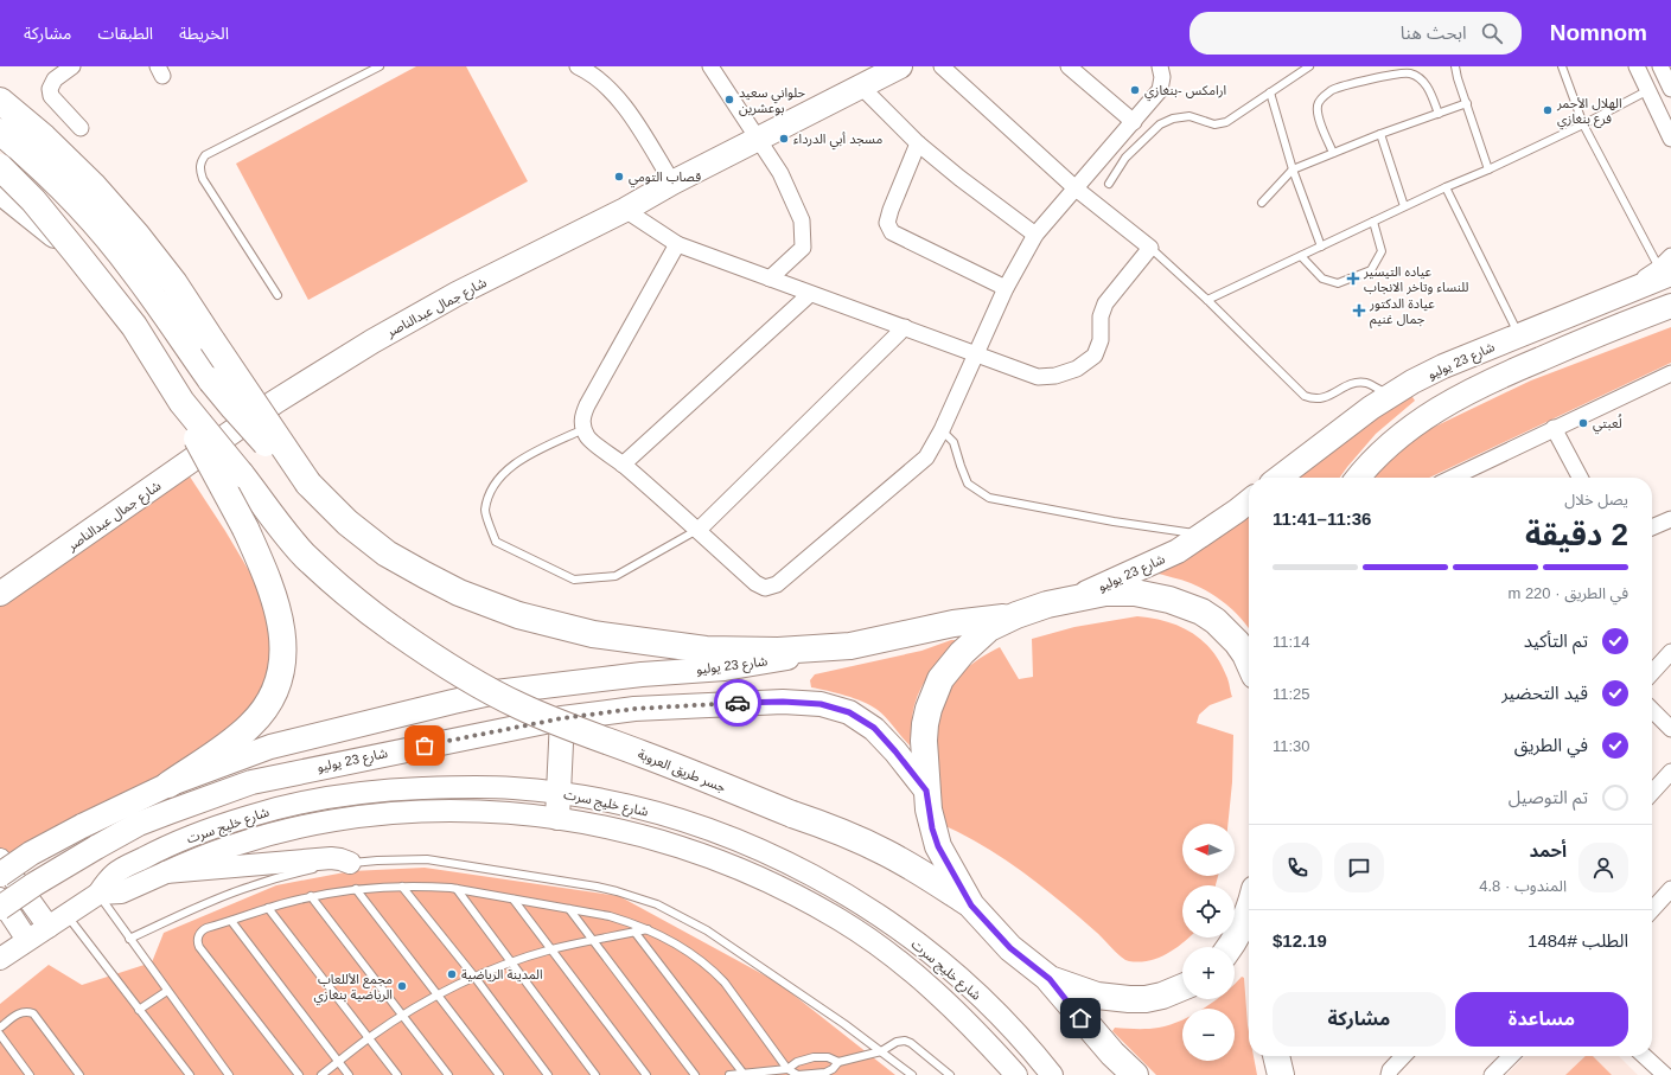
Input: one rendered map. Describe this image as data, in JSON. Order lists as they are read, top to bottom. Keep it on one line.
{"streets":{"highway":["جسر طريق العروبة"],"main road":["شارع جمال عبدالناصر","شارع 23 يوليو","شارع خليج سرت"]},"places":{"other":["ارامكس -بنغازي","حلواني سعيد بوعشرين","الهلال الأحمر فرع بنغازي","مسجد أبي الدرداء","قصاب التومي","لُعبتي","المدينة الرياضية","مجمع الأللعاب الرياضية بنغازي"],"health":["عياده التيسير للنساء وتاخر الانجاب","عيادة الدكتور جمال غنيم"]},"north":"left","page":{"header":"Nomnom","search":"ابحث هنا","nav":["الخريطة","الطبقات","مشاركة"],"heading":["2 دقيقة","يصل خلال","11:36–11:41"],"panel":["أحمد","المندوب · 4.8","الطلب #1484","$12.19"],"bar":"في الطريق · 220 m","list":[["تم التأكيد","11:14"],["قيد التحضير","11:25"],["في الطريق","11:30"],"تم التوصيل"],"map_buttons":["+","−"],"buttons":["مساعدة","مشاركة"]}}
